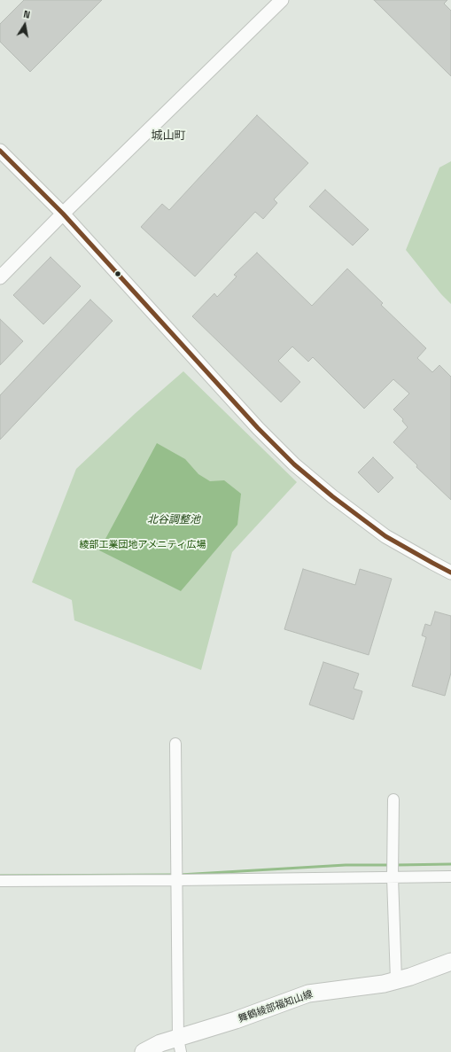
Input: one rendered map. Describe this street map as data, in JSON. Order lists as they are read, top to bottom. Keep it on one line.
{"streets":{"main road":["舞鶴綾部福知山線"]},"districts":["城山町"],"water":["北谷調整池"],"parks":["綾部工業団地アメニティ広場"],"north":"top"}
